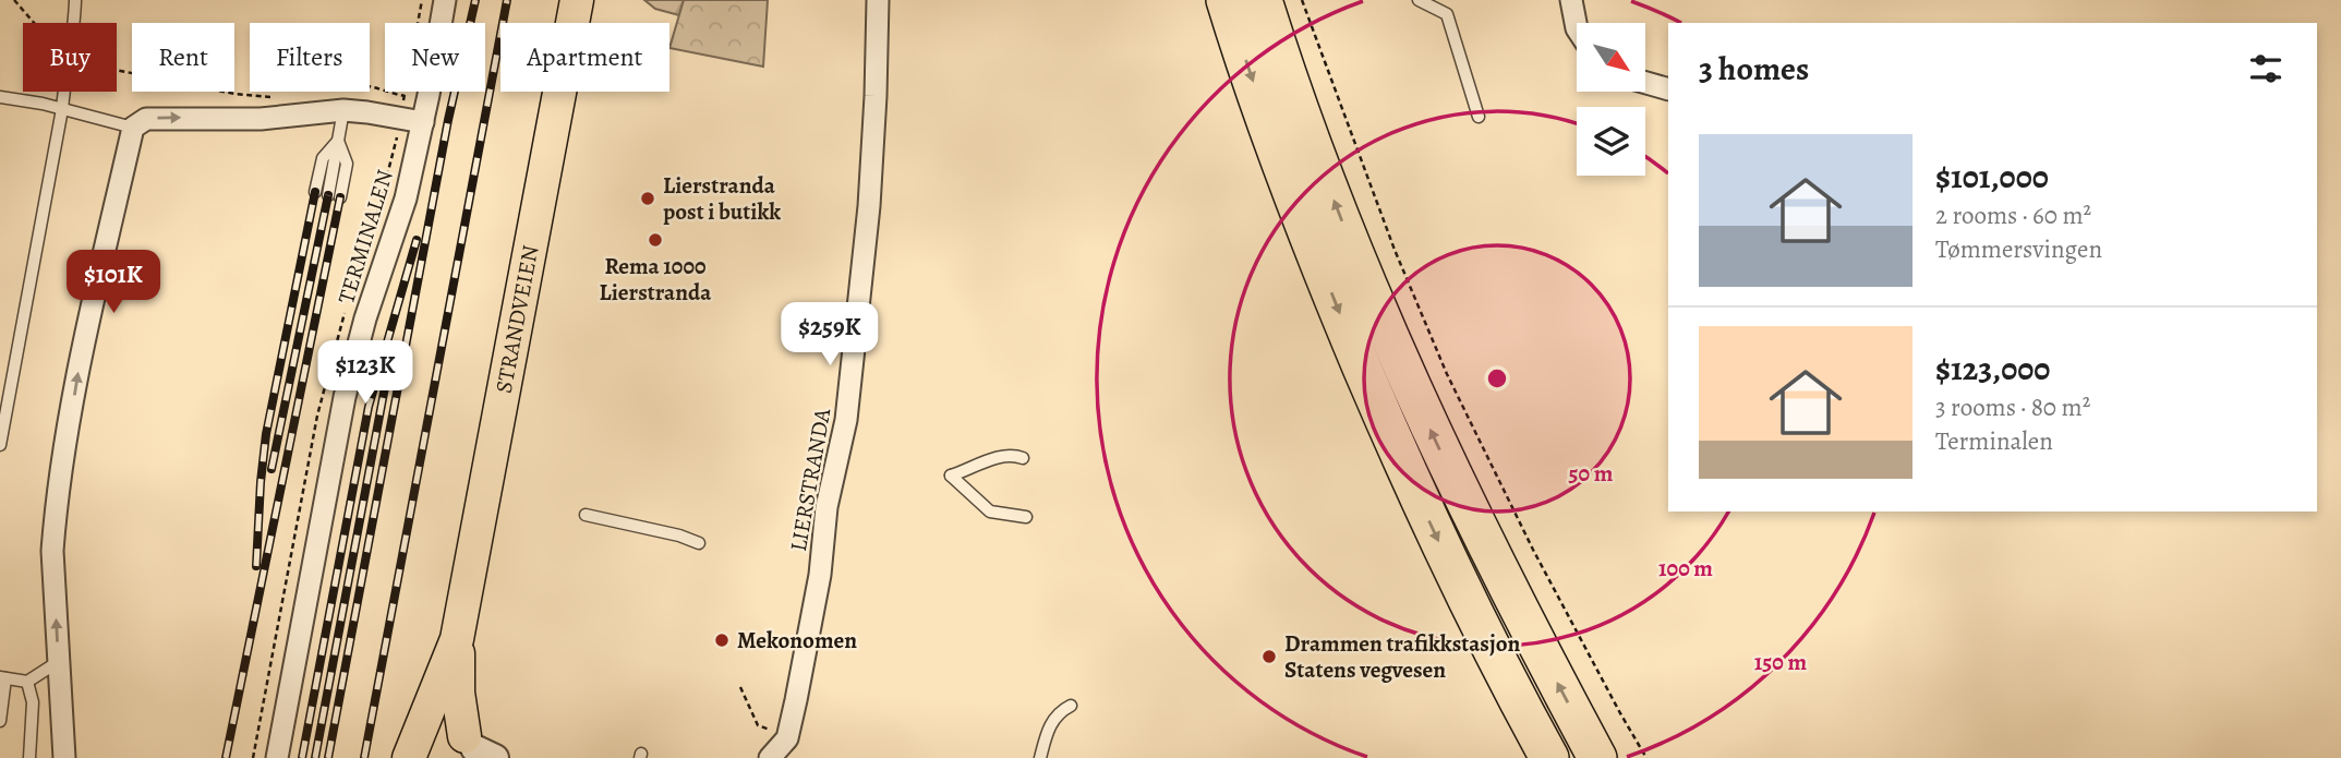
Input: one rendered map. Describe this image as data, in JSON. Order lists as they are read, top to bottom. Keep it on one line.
{"streets":{"main road":["STRANDVEIEN"],"street":["TERMINALEN","LIERSTRANDA"]},"places":["Lierstranda post i butikk","Rema 1000 Lierstranda","Mekonomen","Drammen trafikkstasjon Statens vegvesen"],"north":"bottom right","page":{"chip":["Buy","Rent","Filters","New","Apartment"],"heading":"3 homes","list":[{"name":"$101,000","note":"2 rooms · 60 m² · Tømmersvingen"},{"name":"$123,000","note":"3 rooms · 80 m² · Terminalen"}],"price":["$101K","$259K","$123K"]},"rings":["50 m","100 m","150 m"]}
